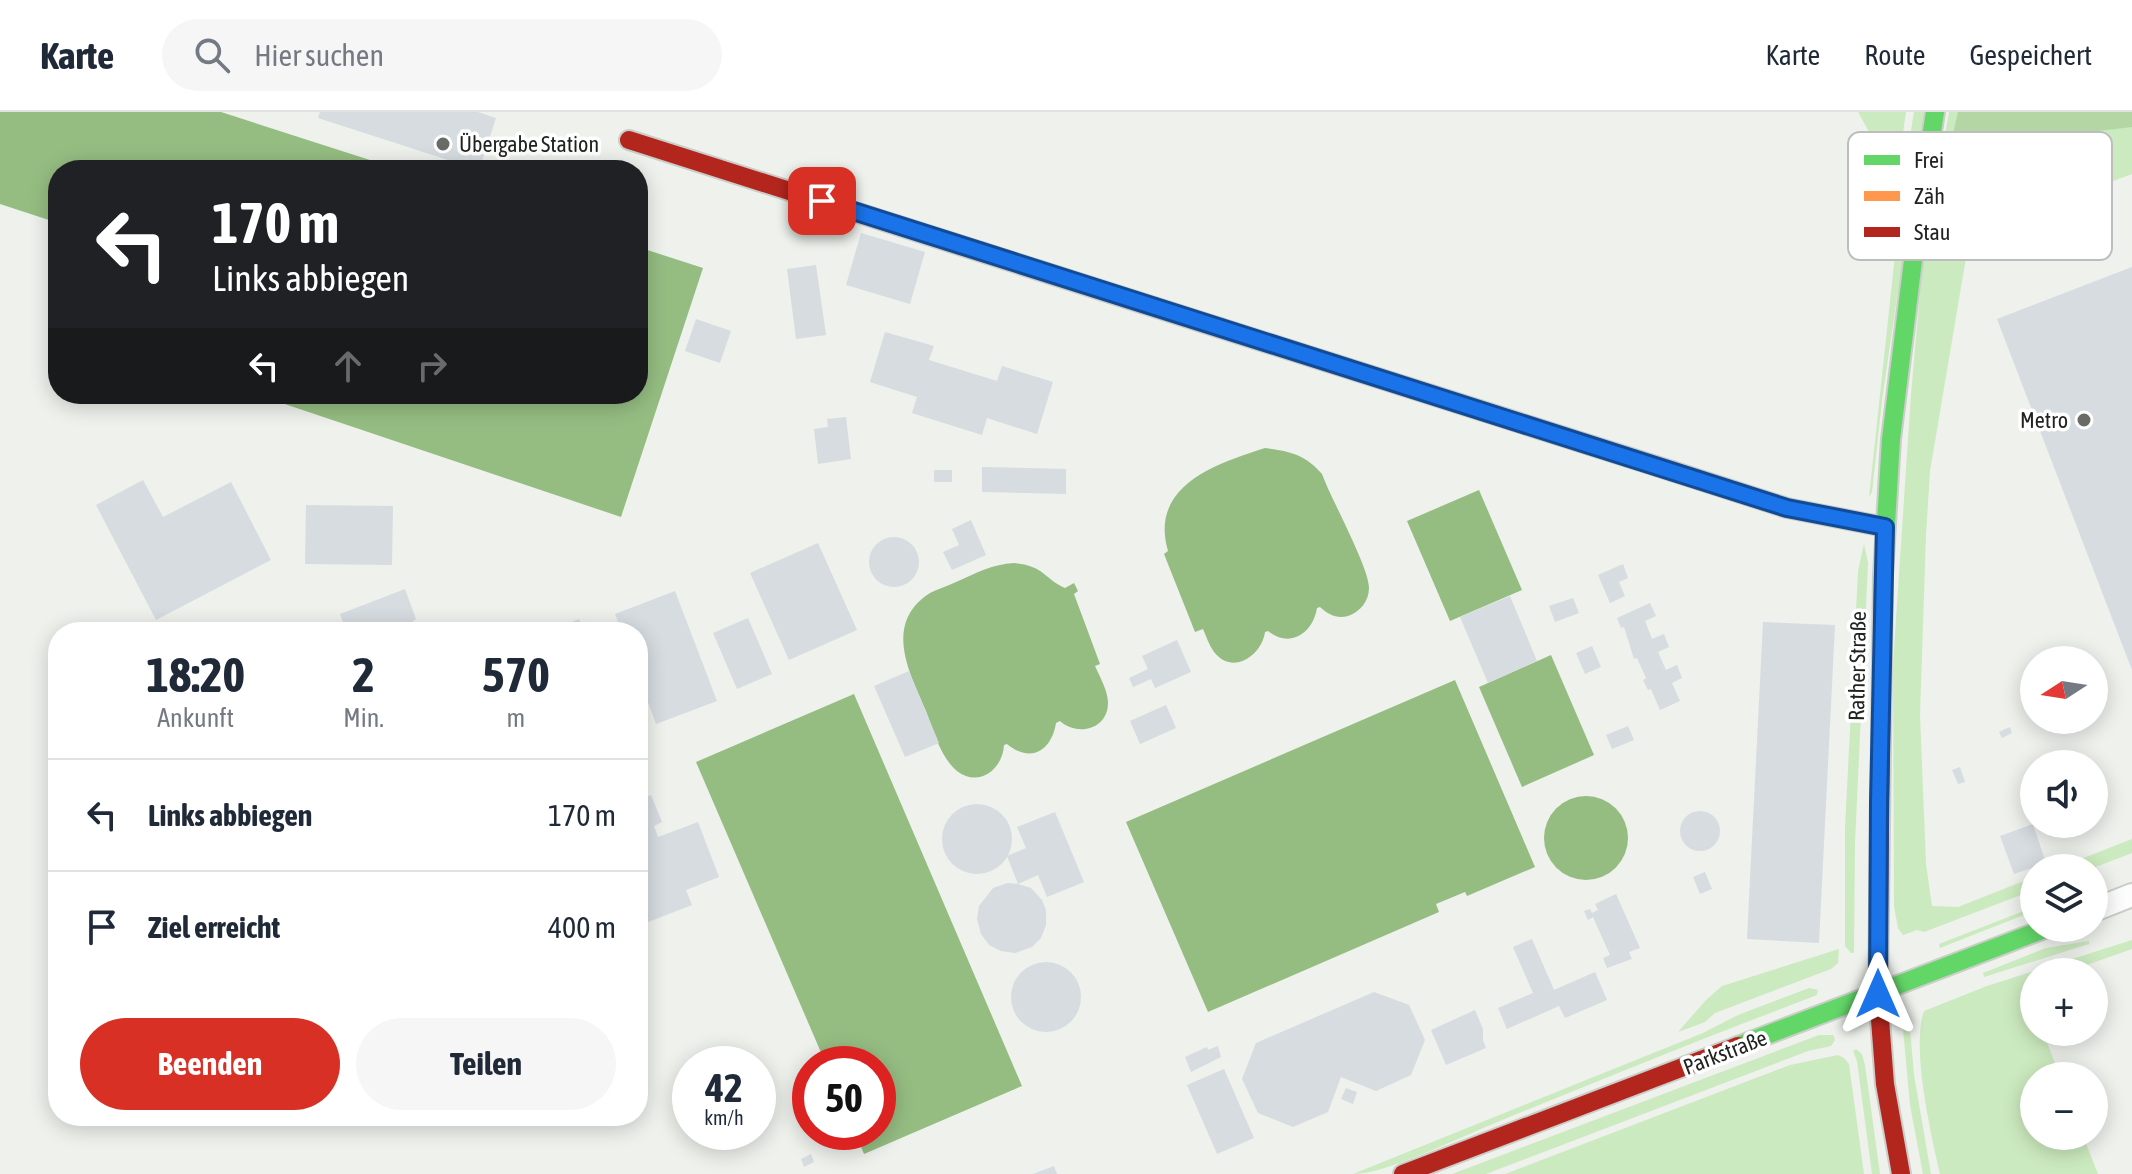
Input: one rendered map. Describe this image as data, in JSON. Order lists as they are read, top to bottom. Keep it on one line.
{"streets":{"street":["Rather Straße","Parkstraße"]},"crossings":[["Rather Straße","Parkstraße"]],"places":["Übergabe Station","Metro"],"legend":["Frei","Zäh","Stau"],"north":"left","page":{"header":"Karte","search":"Hier suchen","nav":["Karte","Route","Gespeichert"],"turn":["170 m","Links abbiegen"],"eta":["18:20","Ankunft","2","Min.","570","m"],"map_buttons":["+","−"],"list":[{"name":"Links abbiegen","value":"170 m"},{"name":"Ziel erreicht","value":"400 m"}],"buttons":["Beenden","Teilen"],"speed":"42 km/h","limit":"50"}}
